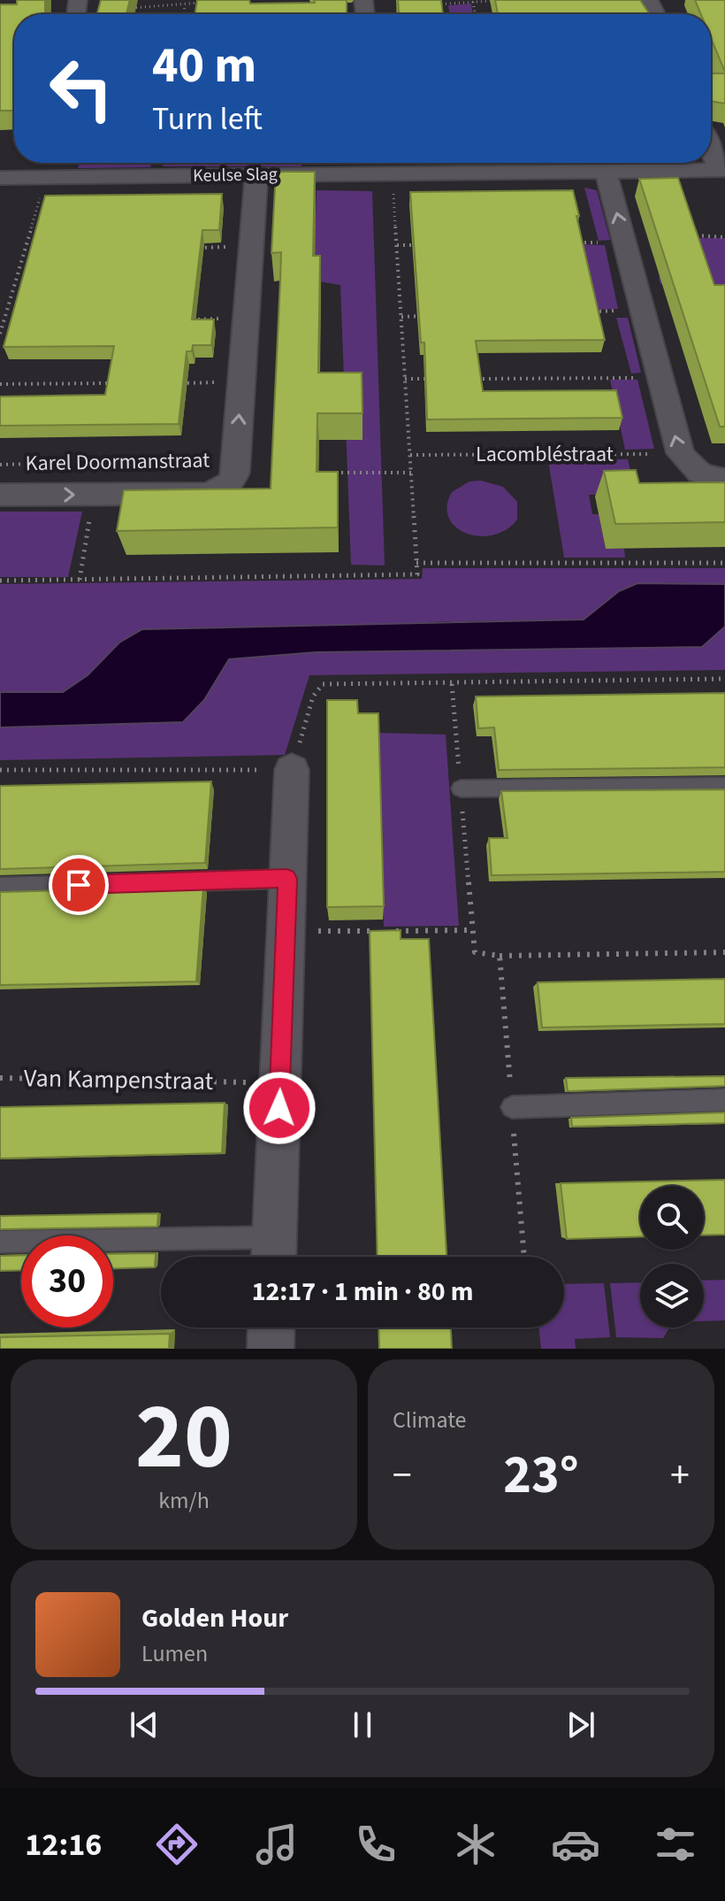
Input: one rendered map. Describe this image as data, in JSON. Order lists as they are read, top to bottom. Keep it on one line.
{"streets":{"street":["Keulse Slag","Karel Doormanstraat"],"path":["Lacombléstraat","Van Kampenstraat"]},"crossings":[["Keulse Slag","Karel Doormanstraat"]],"page":{"turn":["40 m","Turn left"],"limit":"30","trip":"12:17 · 1 min · 80 m","tile":[["20","km/h"],"Climate"],"heat":["−","23°","+"],"song":["Golden Hour","Lumen"],"tabs":"12:16"}}
